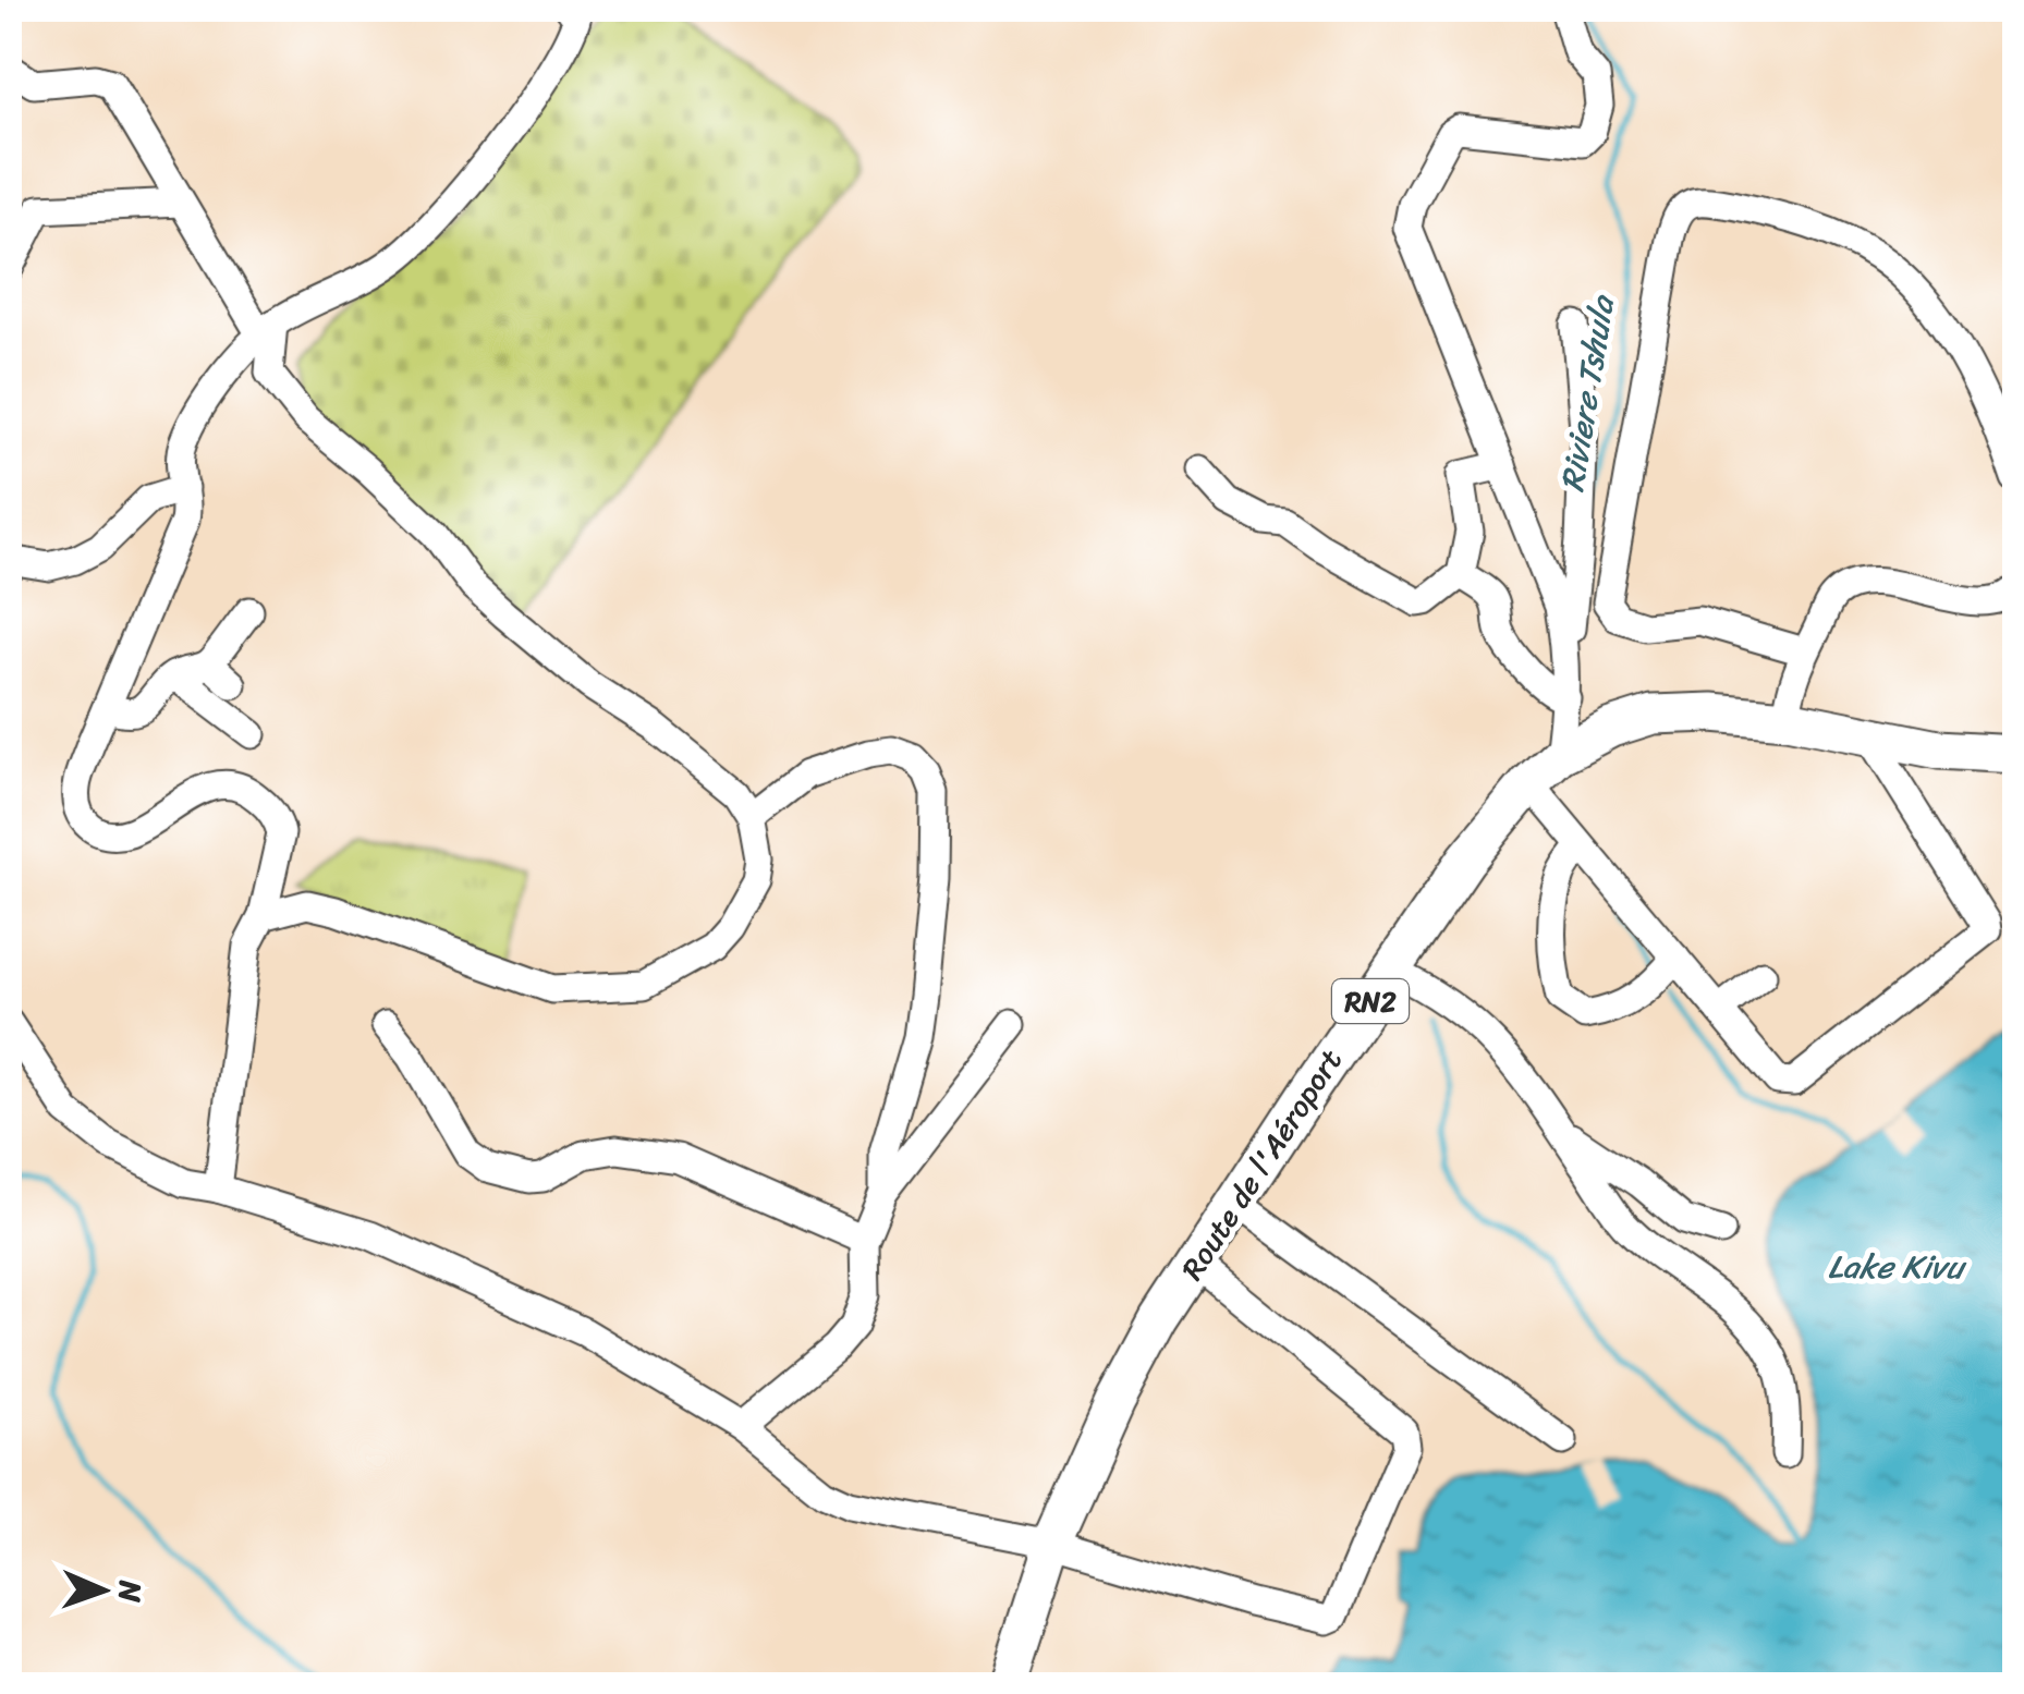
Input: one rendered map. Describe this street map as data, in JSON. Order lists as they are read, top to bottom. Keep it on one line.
{"streets":{"highway":["RN2","Route de l'Aéroport"]},"water":["Riviere Tshula","Lake Kivu"],"north":"right"}
